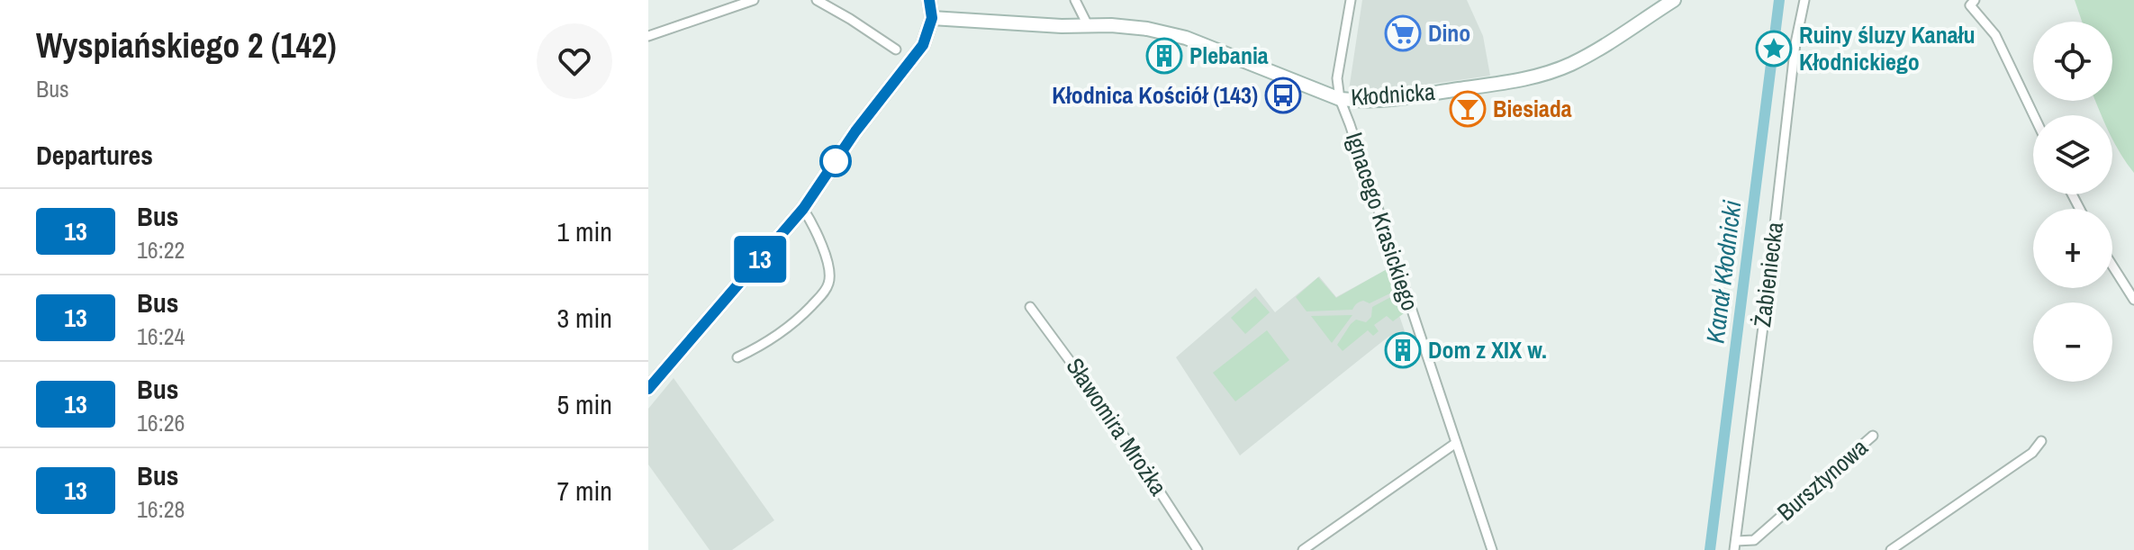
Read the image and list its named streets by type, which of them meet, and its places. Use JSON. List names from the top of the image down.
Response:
{
  "streets": {
    "main road": ["Kłodnicka"],
    "street": [
      "Ignacego Krasickiego",
      "Żabieniecka",
      "Sławomira Mrożka",
      "Bursztynowa"
    ]
  },
  "crossings": [
    ["Kłodnicka", "Ignacego Krasickiego"],
    ["Żabieniecka", "Bursztynowa"]
  ],
  "water": ["Kanał Kłodnicki"],
  "places": {
    "supermarket": ["Dino"],
    "place": ["Ruiny śluzy Kanału Kłodnickiego"],
    "building": ["Plebania", "Dom z XIX w."],
    "bus stop": ["Kłodnica Kościół (143)"],
    "bar": ["Biesiada"]
  },
  "lines": ["bus line 13"],
  "page": {
    "heading": [
      ["Wyspiańskiego 2 (142)", "Bus"],
      "Departures"
    ],
    "on_map": "13",
    "map_buttons": ["+", "−"],
    "list": [
      {
        "mark": "13",
        "name": "Bus",
        "note": "16:22",
        "value": "1 min"
      },
      {
        "mark": "13",
        "name": "Bus",
        "note": "16:24",
        "value": "3 min"
      },
      {
        "mark": "13",
        "name": "Bus",
        "note": "16:26",
        "value": "5 min"
      },
      {
        "mark": "13",
        "name": "Bus",
        "note": "16:28",
        "value": "7 min"
      }
    ]
  }
}
